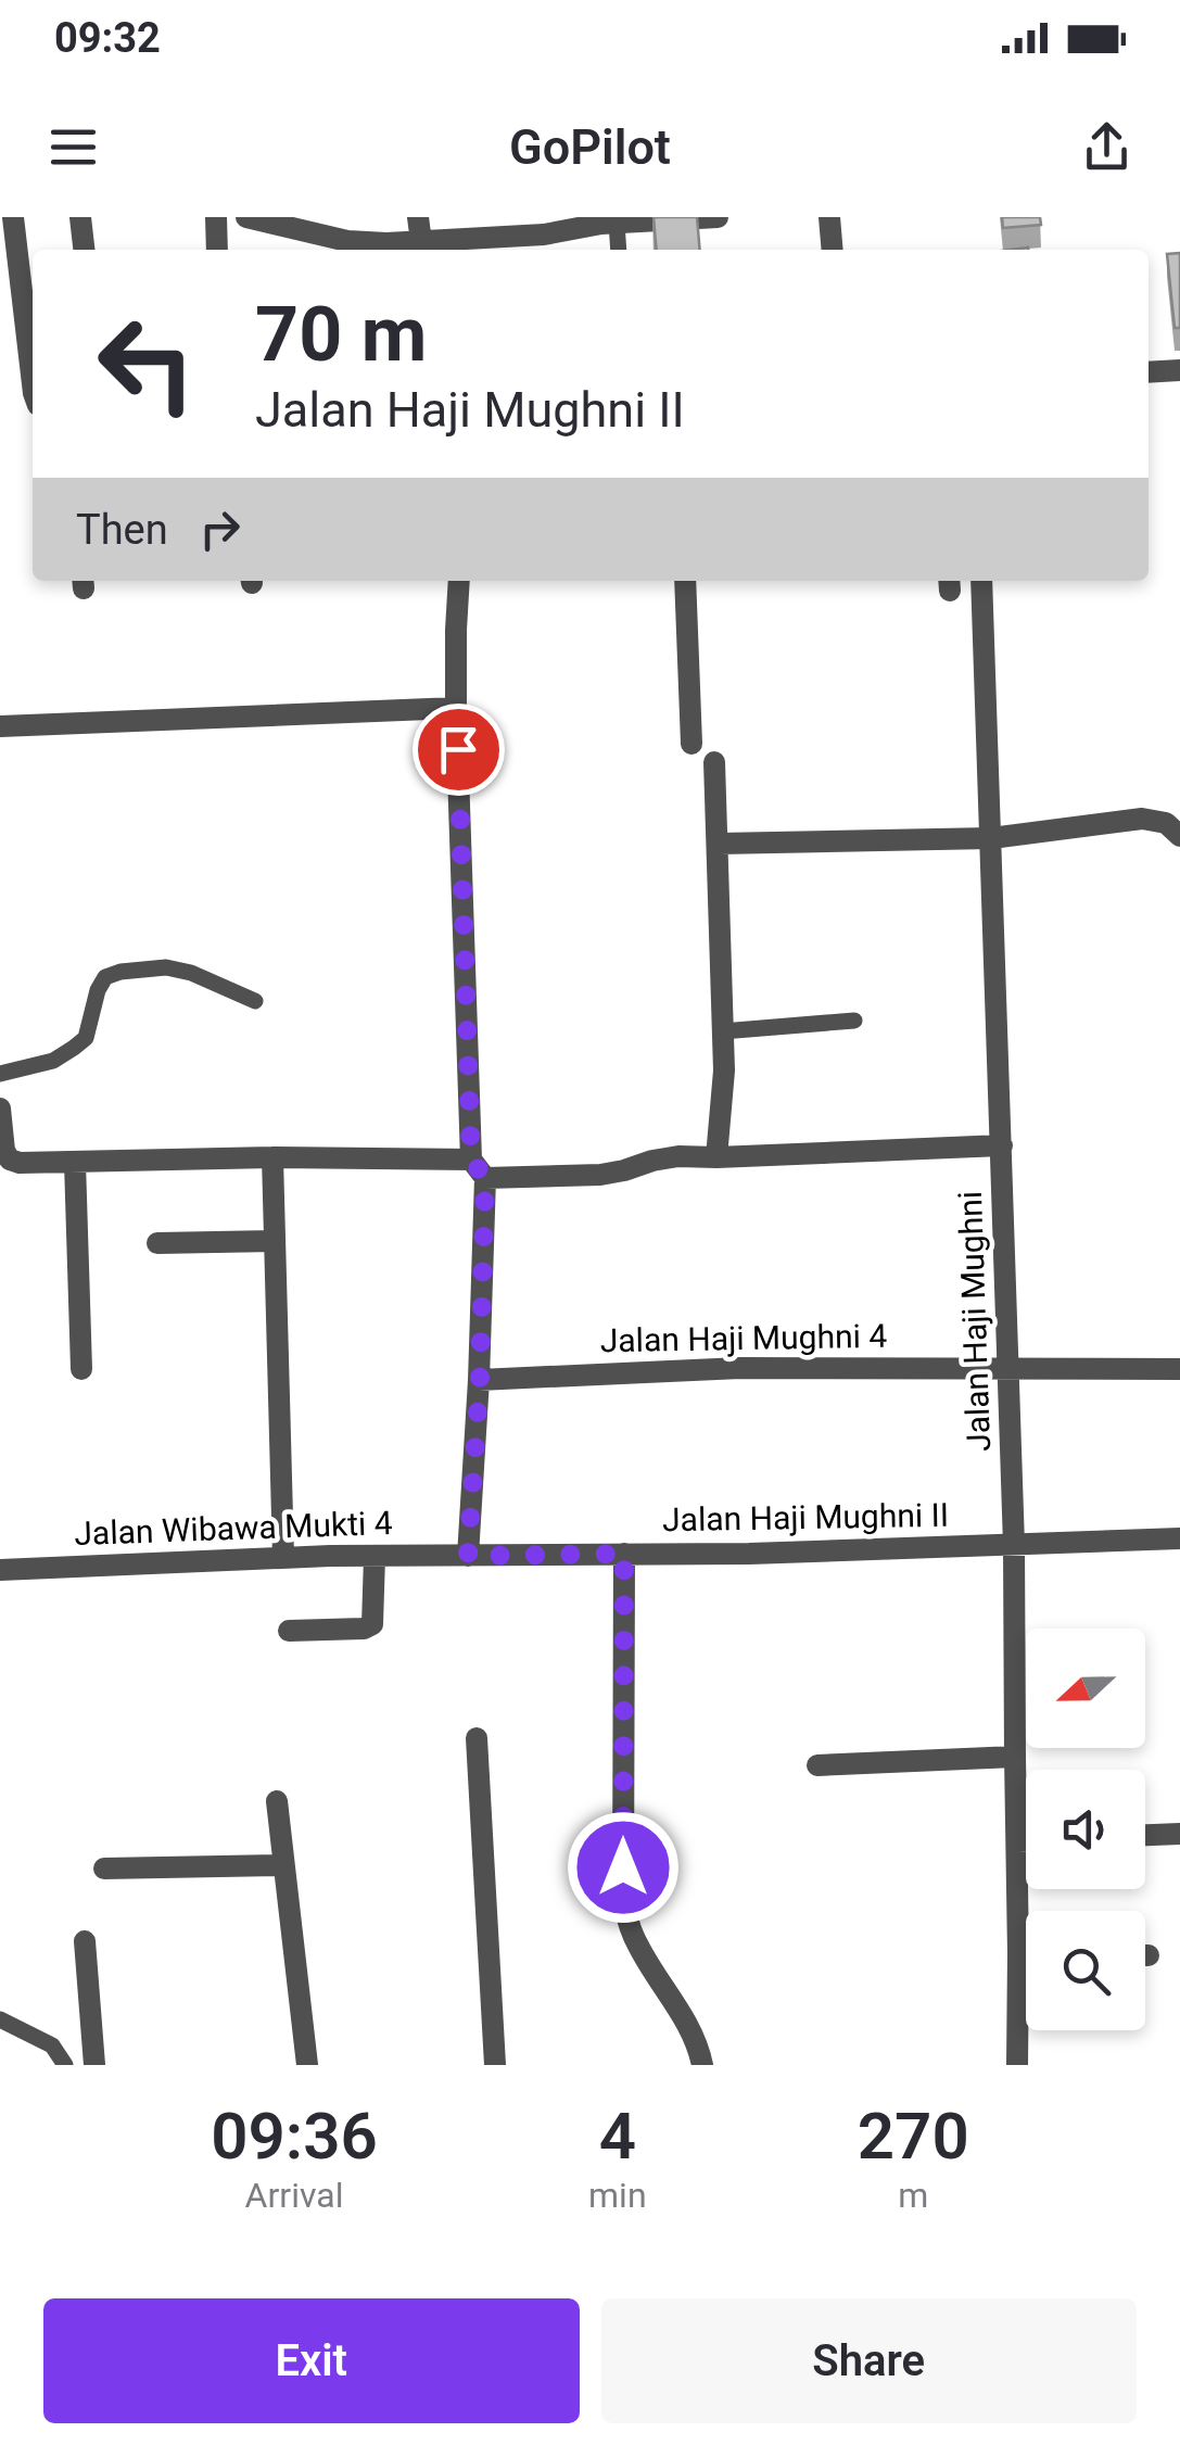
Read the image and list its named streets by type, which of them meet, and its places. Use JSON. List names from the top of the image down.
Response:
{
  "streets": {
    "street": [
      "Jalan Haji Mughni",
      "Jalan Haji Mughni 4",
      "Jalan Haji Mughni II",
      "Jalan Wibawa Mukti 4"
    ]
  },
  "crossings": [
    ["Jalan Haji Mughni", "Jalan Haji Mughni 4"],
    ["Jalan Haji Mughni", "Jalan Haji Mughni II"],
    ["Jalan Haji Mughni II", "Jalan Wibawa Mukti 4"]
  ],
  "north": "left",
  "page": {
    "status": "09:32",
    "header": "GoPilot",
    "turn": ["70 m", "Jalan Haji Mughni II"],
    "then": "Then",
    "eta": [
      "09:36",
      "Arrival",
      "4",
      "min",
      "270",
      "m"
    ],
    "buttons": ["Exit", "Share"]
  }
}
